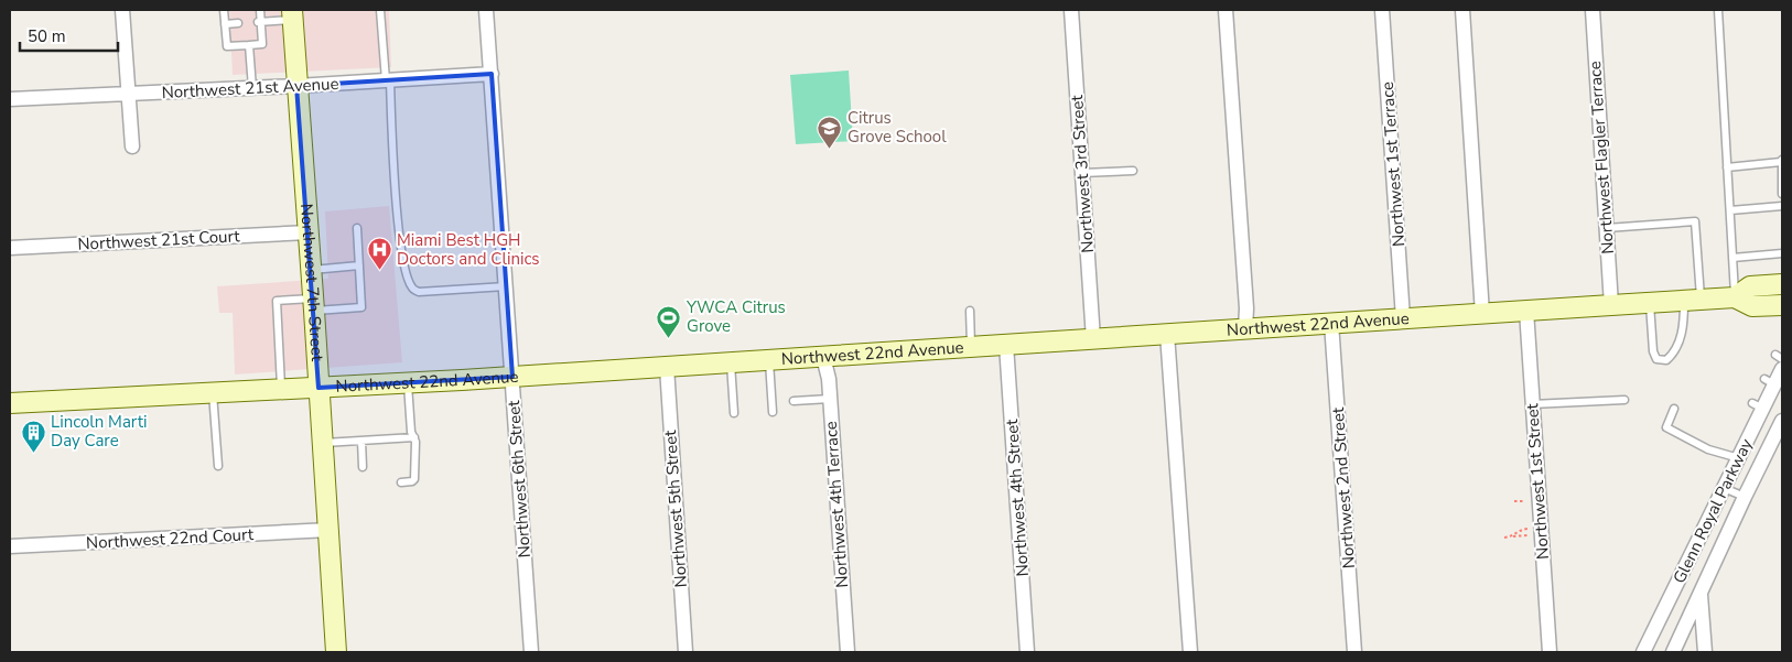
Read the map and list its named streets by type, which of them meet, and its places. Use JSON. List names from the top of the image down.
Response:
{
  "streets": {
    "main road": ["Northwest 7th Street", "Northwest 22nd Avenue"],
    "street": [
      "Northwest 21st Avenue",
      "Northwest Flagler Terrace",
      "Northwest 1st Terrace",
      "Northwest 3rd Street",
      "Northwest 21st Court",
      "Northwest 6th Street",
      "Northwest 1st Street",
      "Northwest 2nd Street",
      "Northwest 4th Street",
      "Northwest 4th Terrace",
      "Northwest 5th Street",
      "Glenn Royal Parkway",
      "Northwest 22nd Court"
    ]
  },
  "crossings": [
    ["Northwest 21st Avenue", "Northwest 7th Street"],
    ["Northwest 21st Avenue", "Northwest 6th Street"],
    ["Northwest Flagler Terrace", "Northwest 22nd Avenue"],
    ["Northwest 1st Terrace", "Northwest 22nd Avenue"],
    ["Northwest 3rd Street", "Northwest 22nd Avenue"],
    ["Northwest 21st Court", "Northwest 7th Street"],
    ["Northwest 7th Street", "Northwest 22nd Avenue"],
    ["Northwest 7th Street", "Northwest 22nd Court"],
    ["Northwest 22nd Avenue", "Northwest 6th Street"],
    ["Northwest 22nd Avenue", "Northwest 1st Street"],
    ["Northwest 22nd Avenue", "Northwest 2nd Street"],
    ["Northwest 22nd Avenue", "Northwest 4th Street"],
    ["Northwest 22nd Avenue", "Northwest 4th Terrace"],
    ["Northwest 22nd Avenue", "Northwest 5th Street"]
  ],
  "places": {
    "school or university": ["Citrus Grove School"],
    "hospital": ["Miami Best HGH Doctors and Clinics"],
    "sports": ["YWCA Citrus Grove"],
    "building": ["Lincoln Marti Day Care"]
  },
  "scale_bar": "50 m"
}
